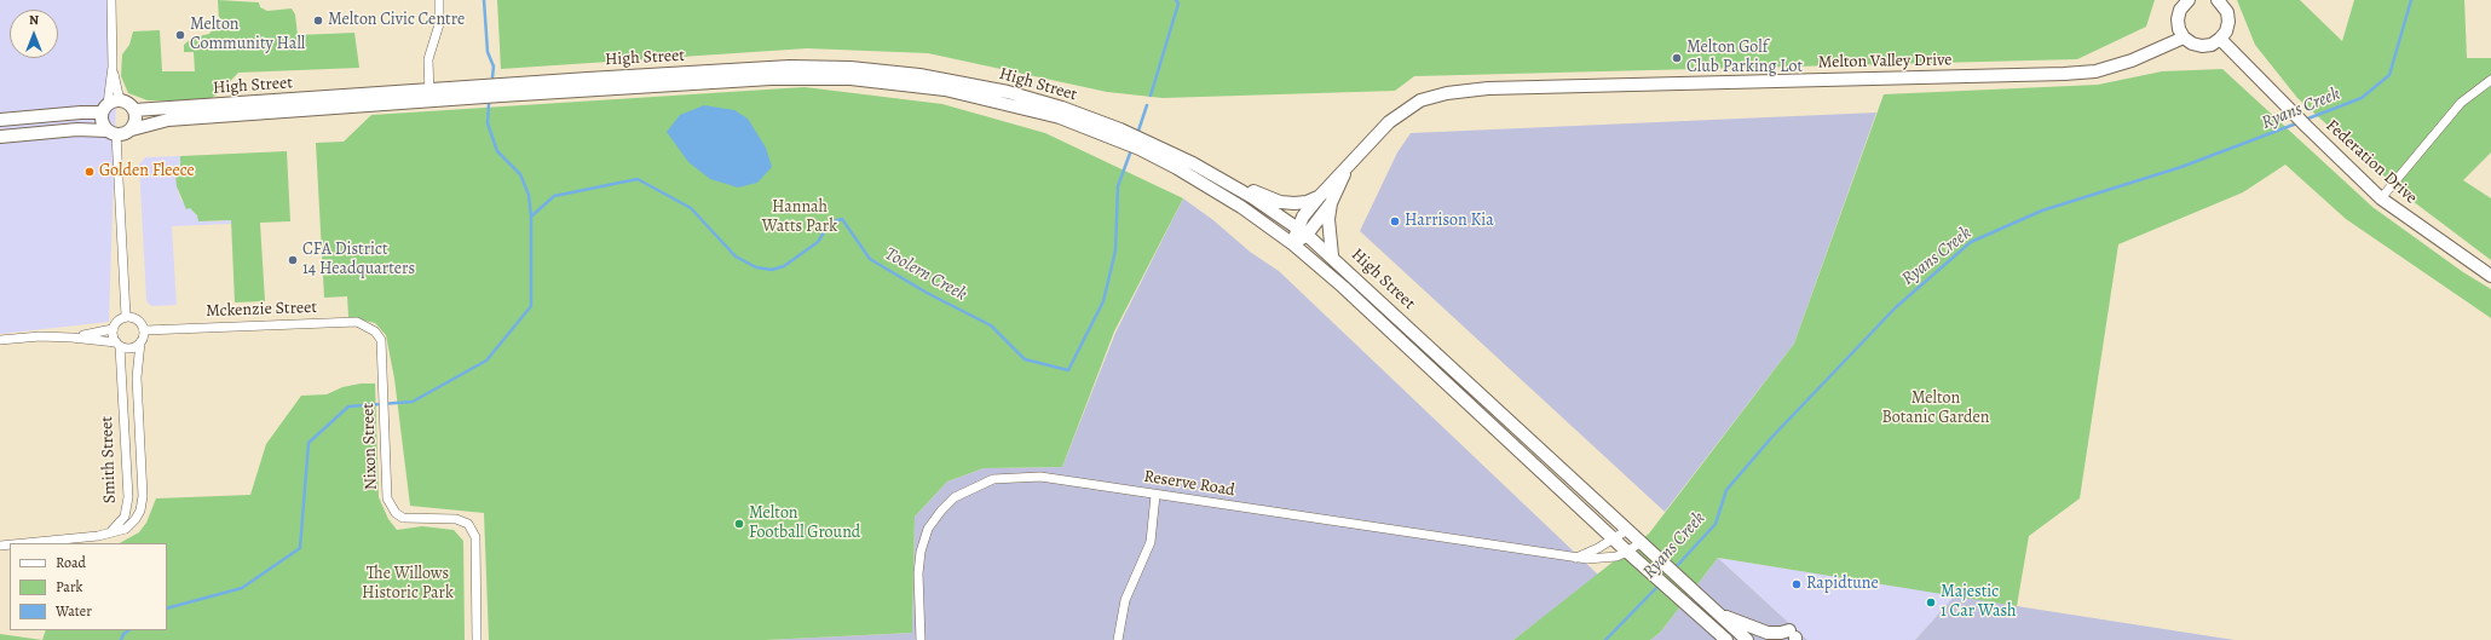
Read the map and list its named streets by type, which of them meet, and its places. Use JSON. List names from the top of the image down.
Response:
{
  "streets": {
    "main road": ["High Street", "Melton Valley Drive", "Federation Drive"],
    "street": [
      "Mckenzie Street",
      "Nixon Street",
      "Smith Street",
      "Reserve Road"
    ]
  },
  "crossings": [
    ["High Street", "Melton Valley Drive"],
    ["High Street", "Reserve Road"],
    ["Mckenzie Street", "Nixon Street"],
    ["Mckenzie Street", "Smith Street"]
  ],
  "water": ["Ryans Creek", "Toolern Creek"],
  "parks": ["Hannah Watts Park", "Melton Botanic Garden", "The Willows Historic Park"],
  "places": [
    "Melton Civic Centre",
    "Melton Community Hall",
    "Melton Golf Club Parking Lot",
    "Golden Fleece",
    "Harrison Kia",
    "CFA District 14 Headquarters",
    "Melton Football Ground",
    "Rapidtune",
    "Majestic 1 Car Wash"
  ],
  "legend": ["Road", "Park", "Water"],
  "north": "top"
}
